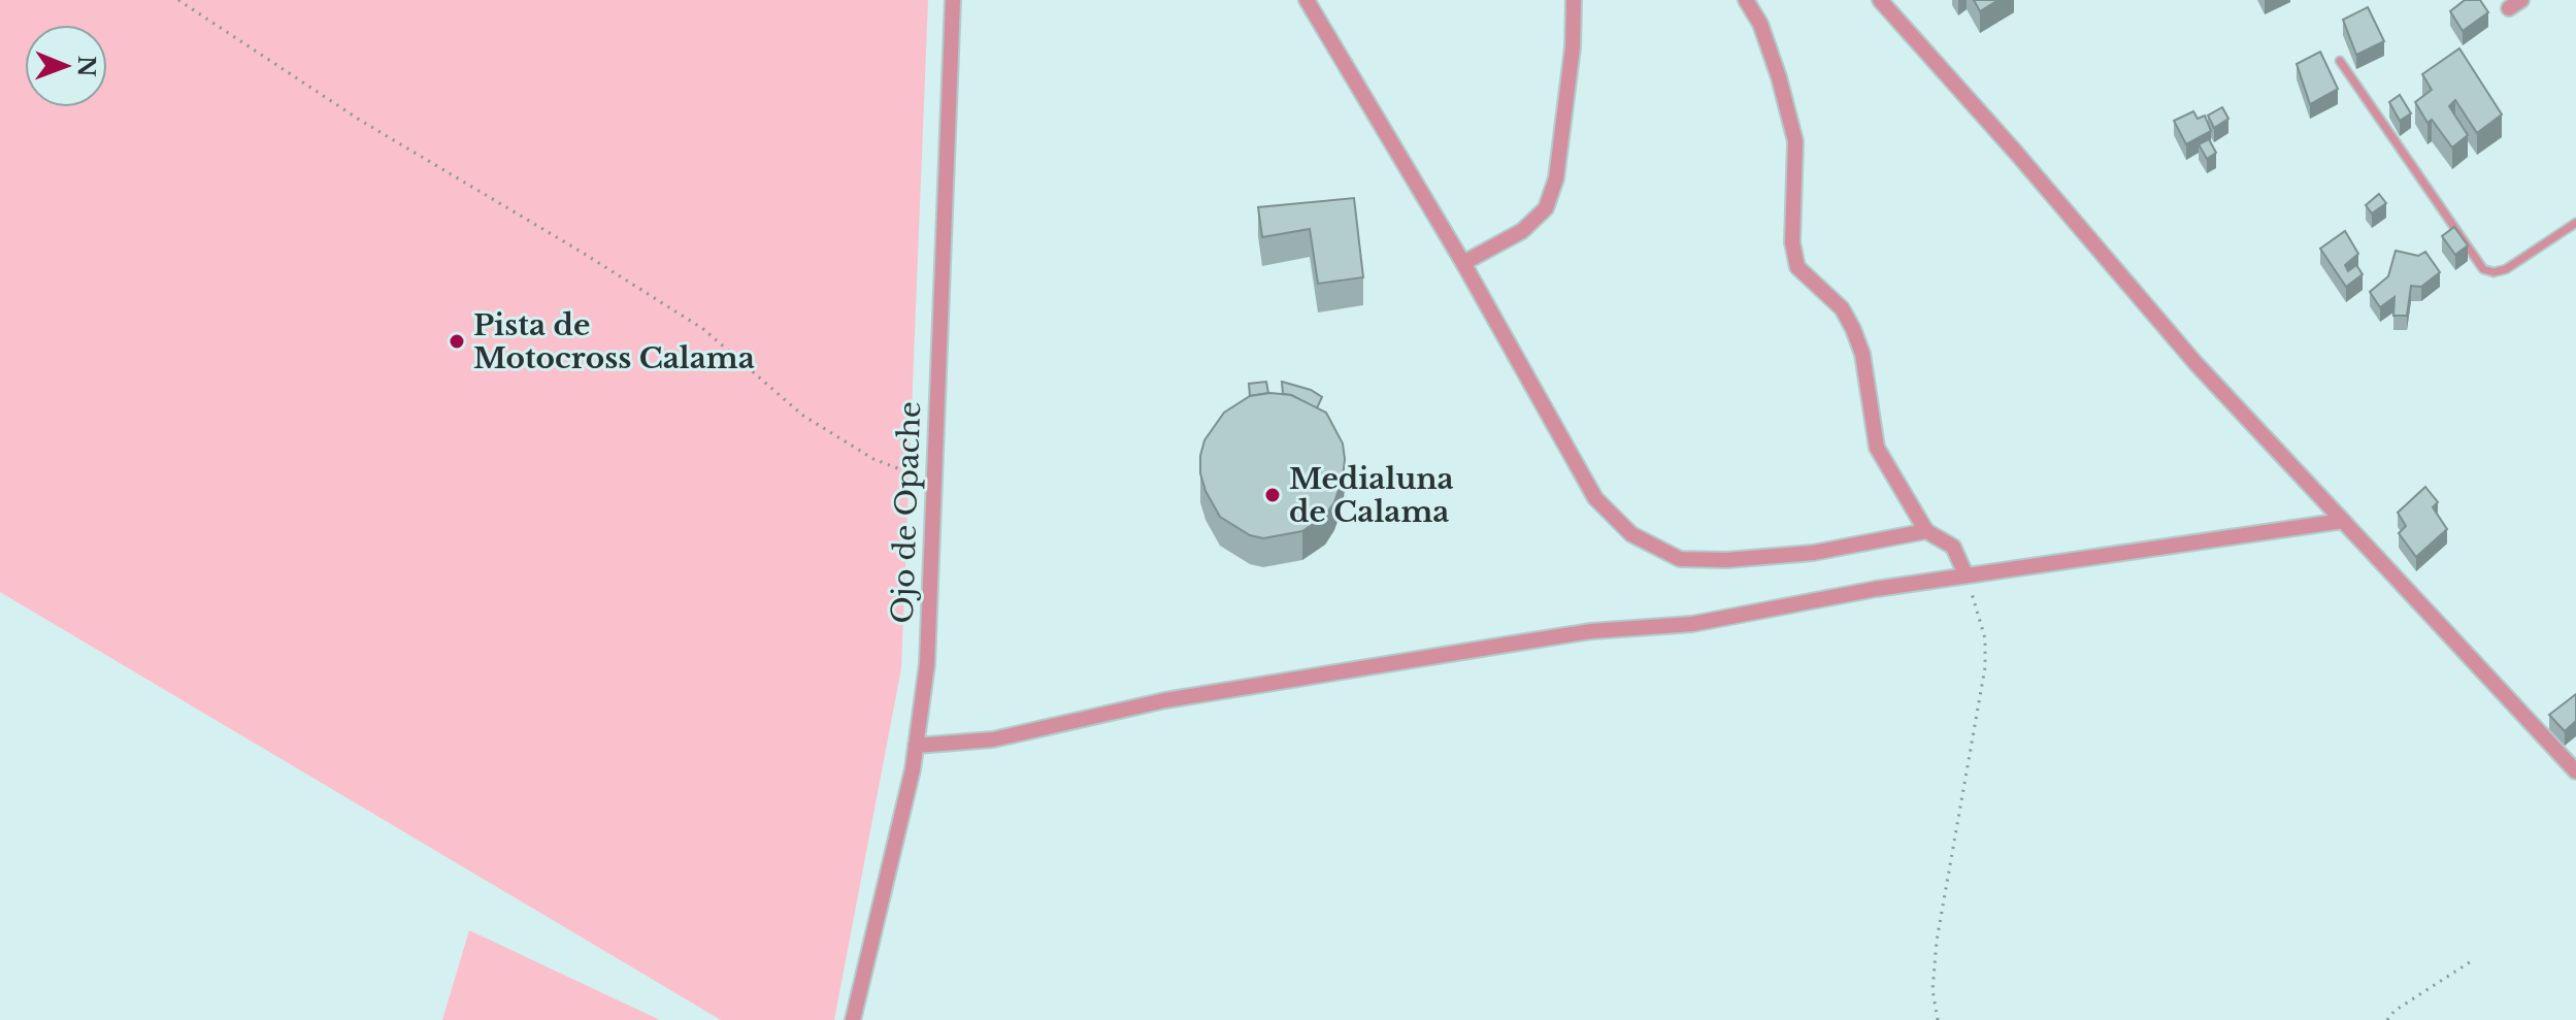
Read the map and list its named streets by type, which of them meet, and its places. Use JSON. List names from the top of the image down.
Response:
{
  "streets": {
    "street": ["Ojo de Opache"]
  },
  "places": ["Pista de Motocross Calama", "Medialuna de Calama"],
  "north": "right"
}
